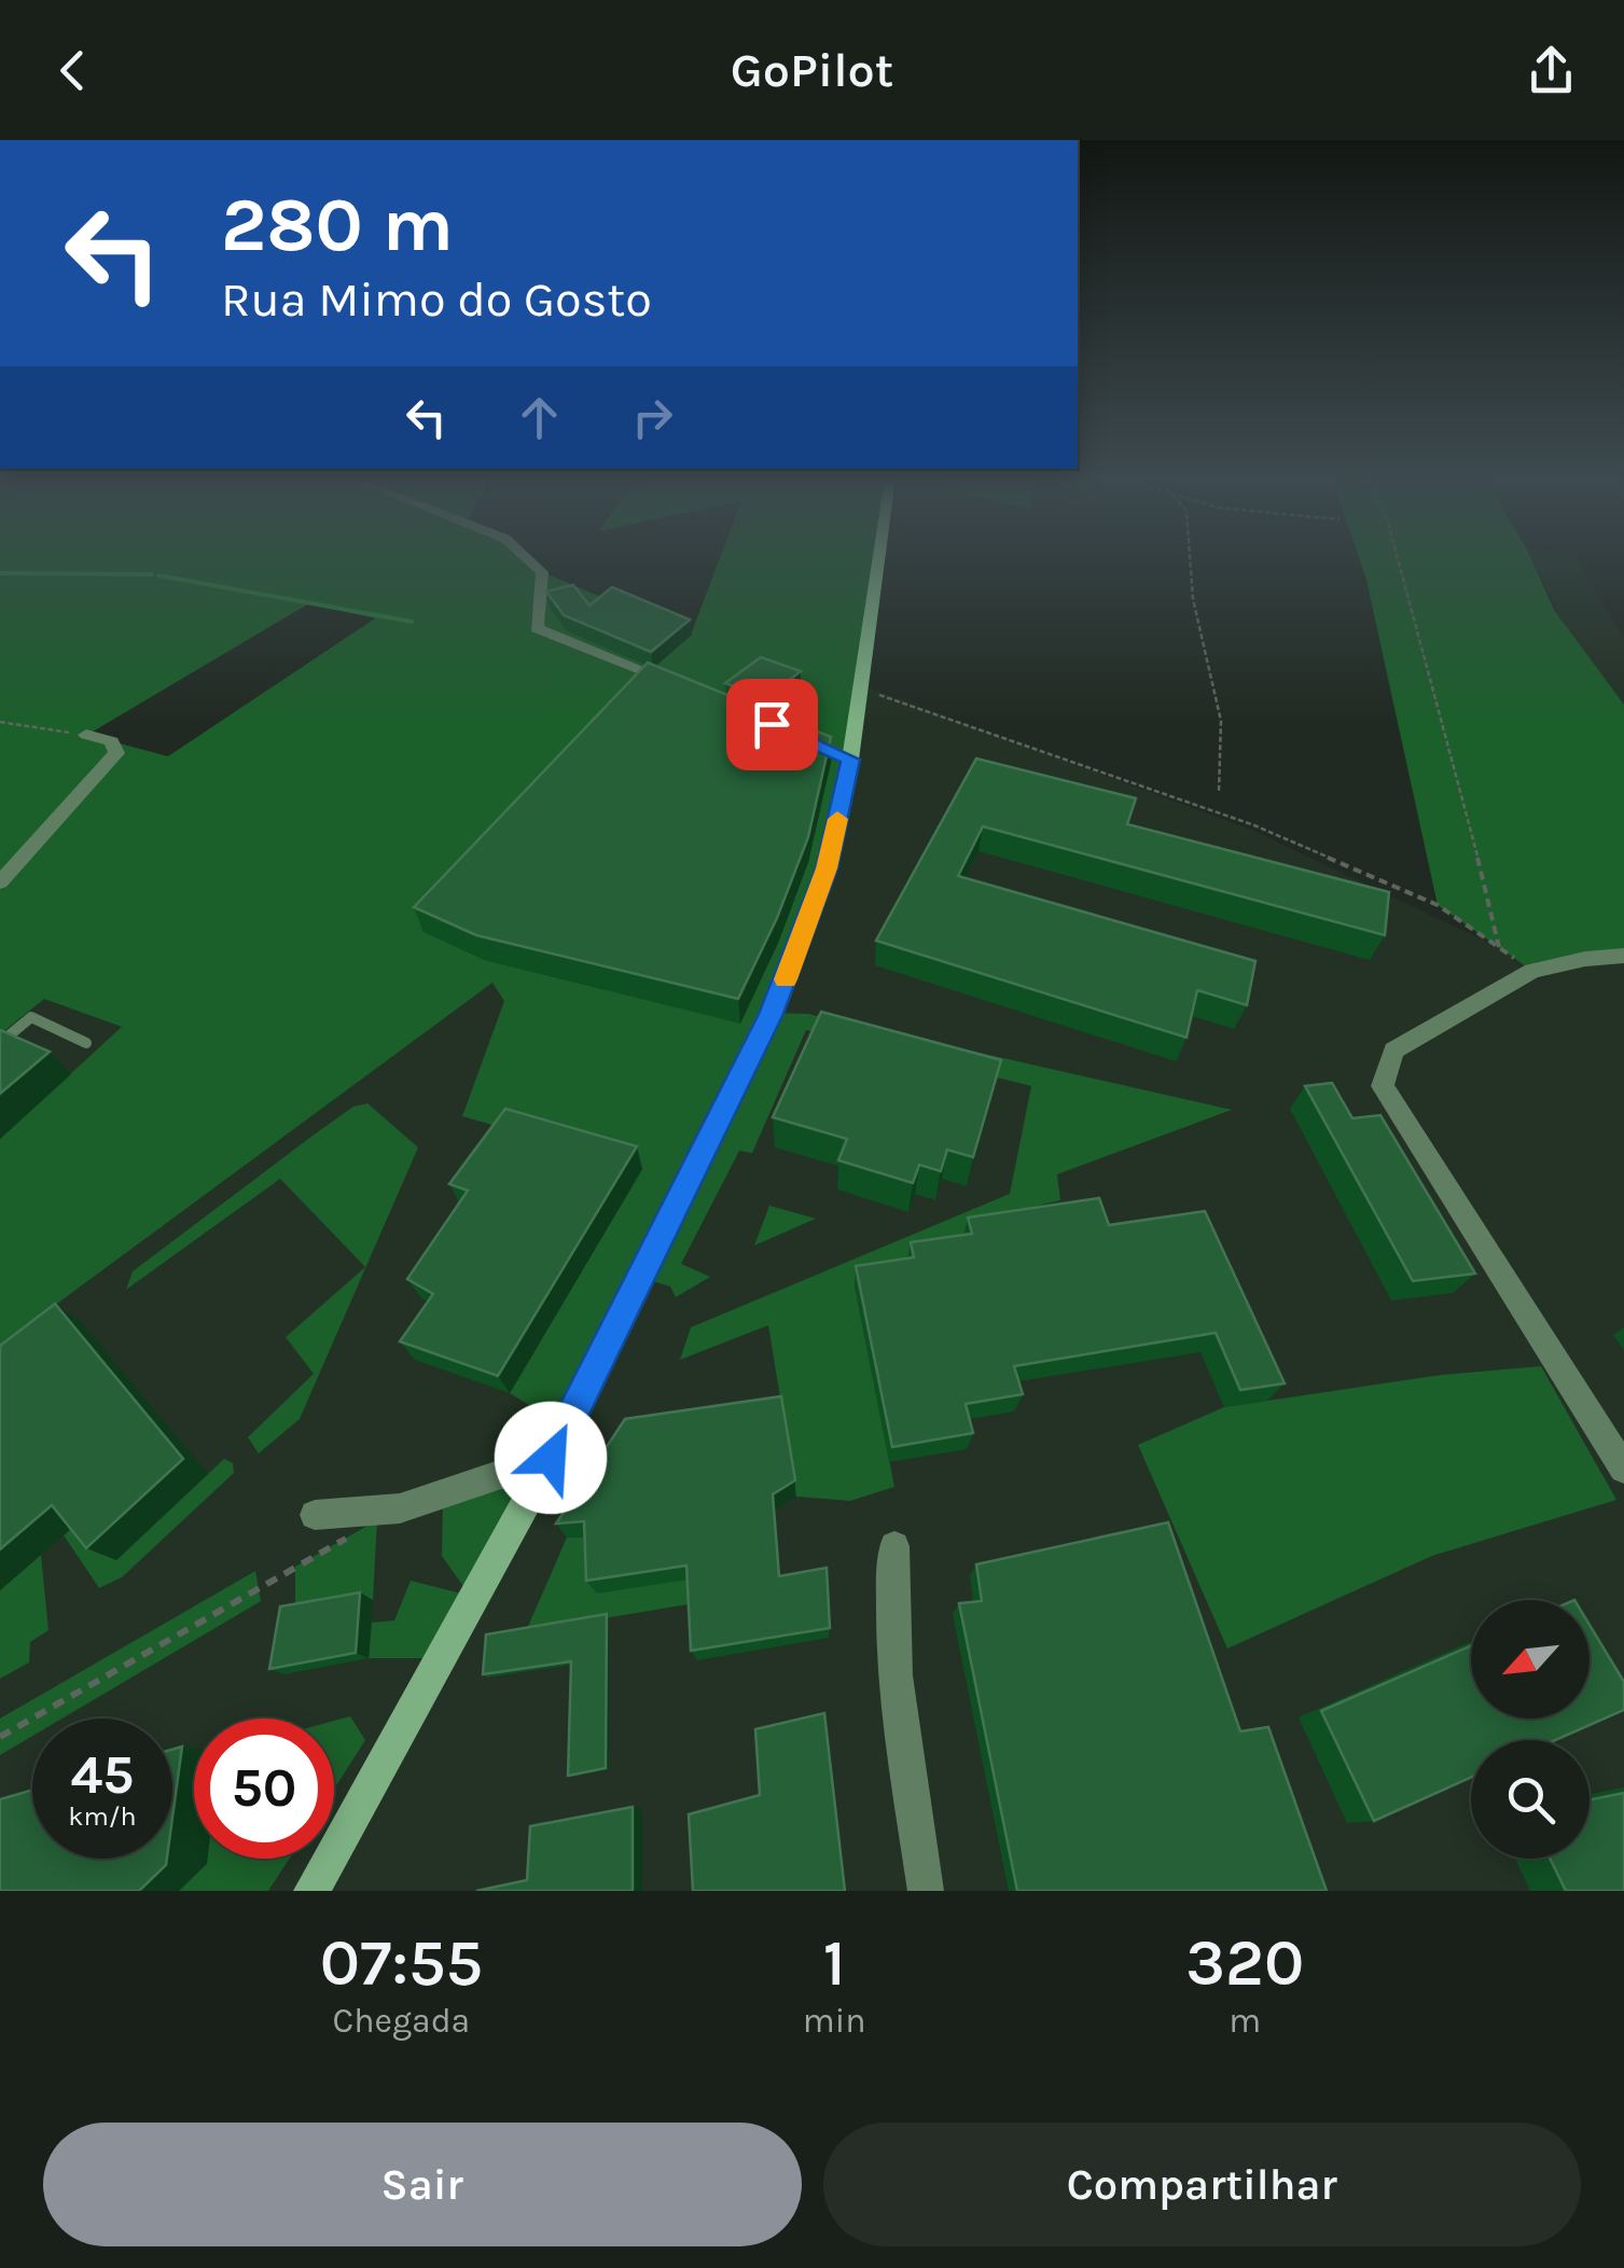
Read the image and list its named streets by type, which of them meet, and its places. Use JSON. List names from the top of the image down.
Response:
{
  "north": "bottom left",
  "page": {
    "header": "GoPilot",
    "turn": ["280 m", "Rua Mimo do Gosto"],
    "speed": "45 km/h",
    "limit": "50",
    "eta": [
      "07:55",
      "Chegada",
      "1",
      "min",
      "320",
      "m"
    ],
    "buttons": ["Sair", "Compartilhar"]
  }
}
